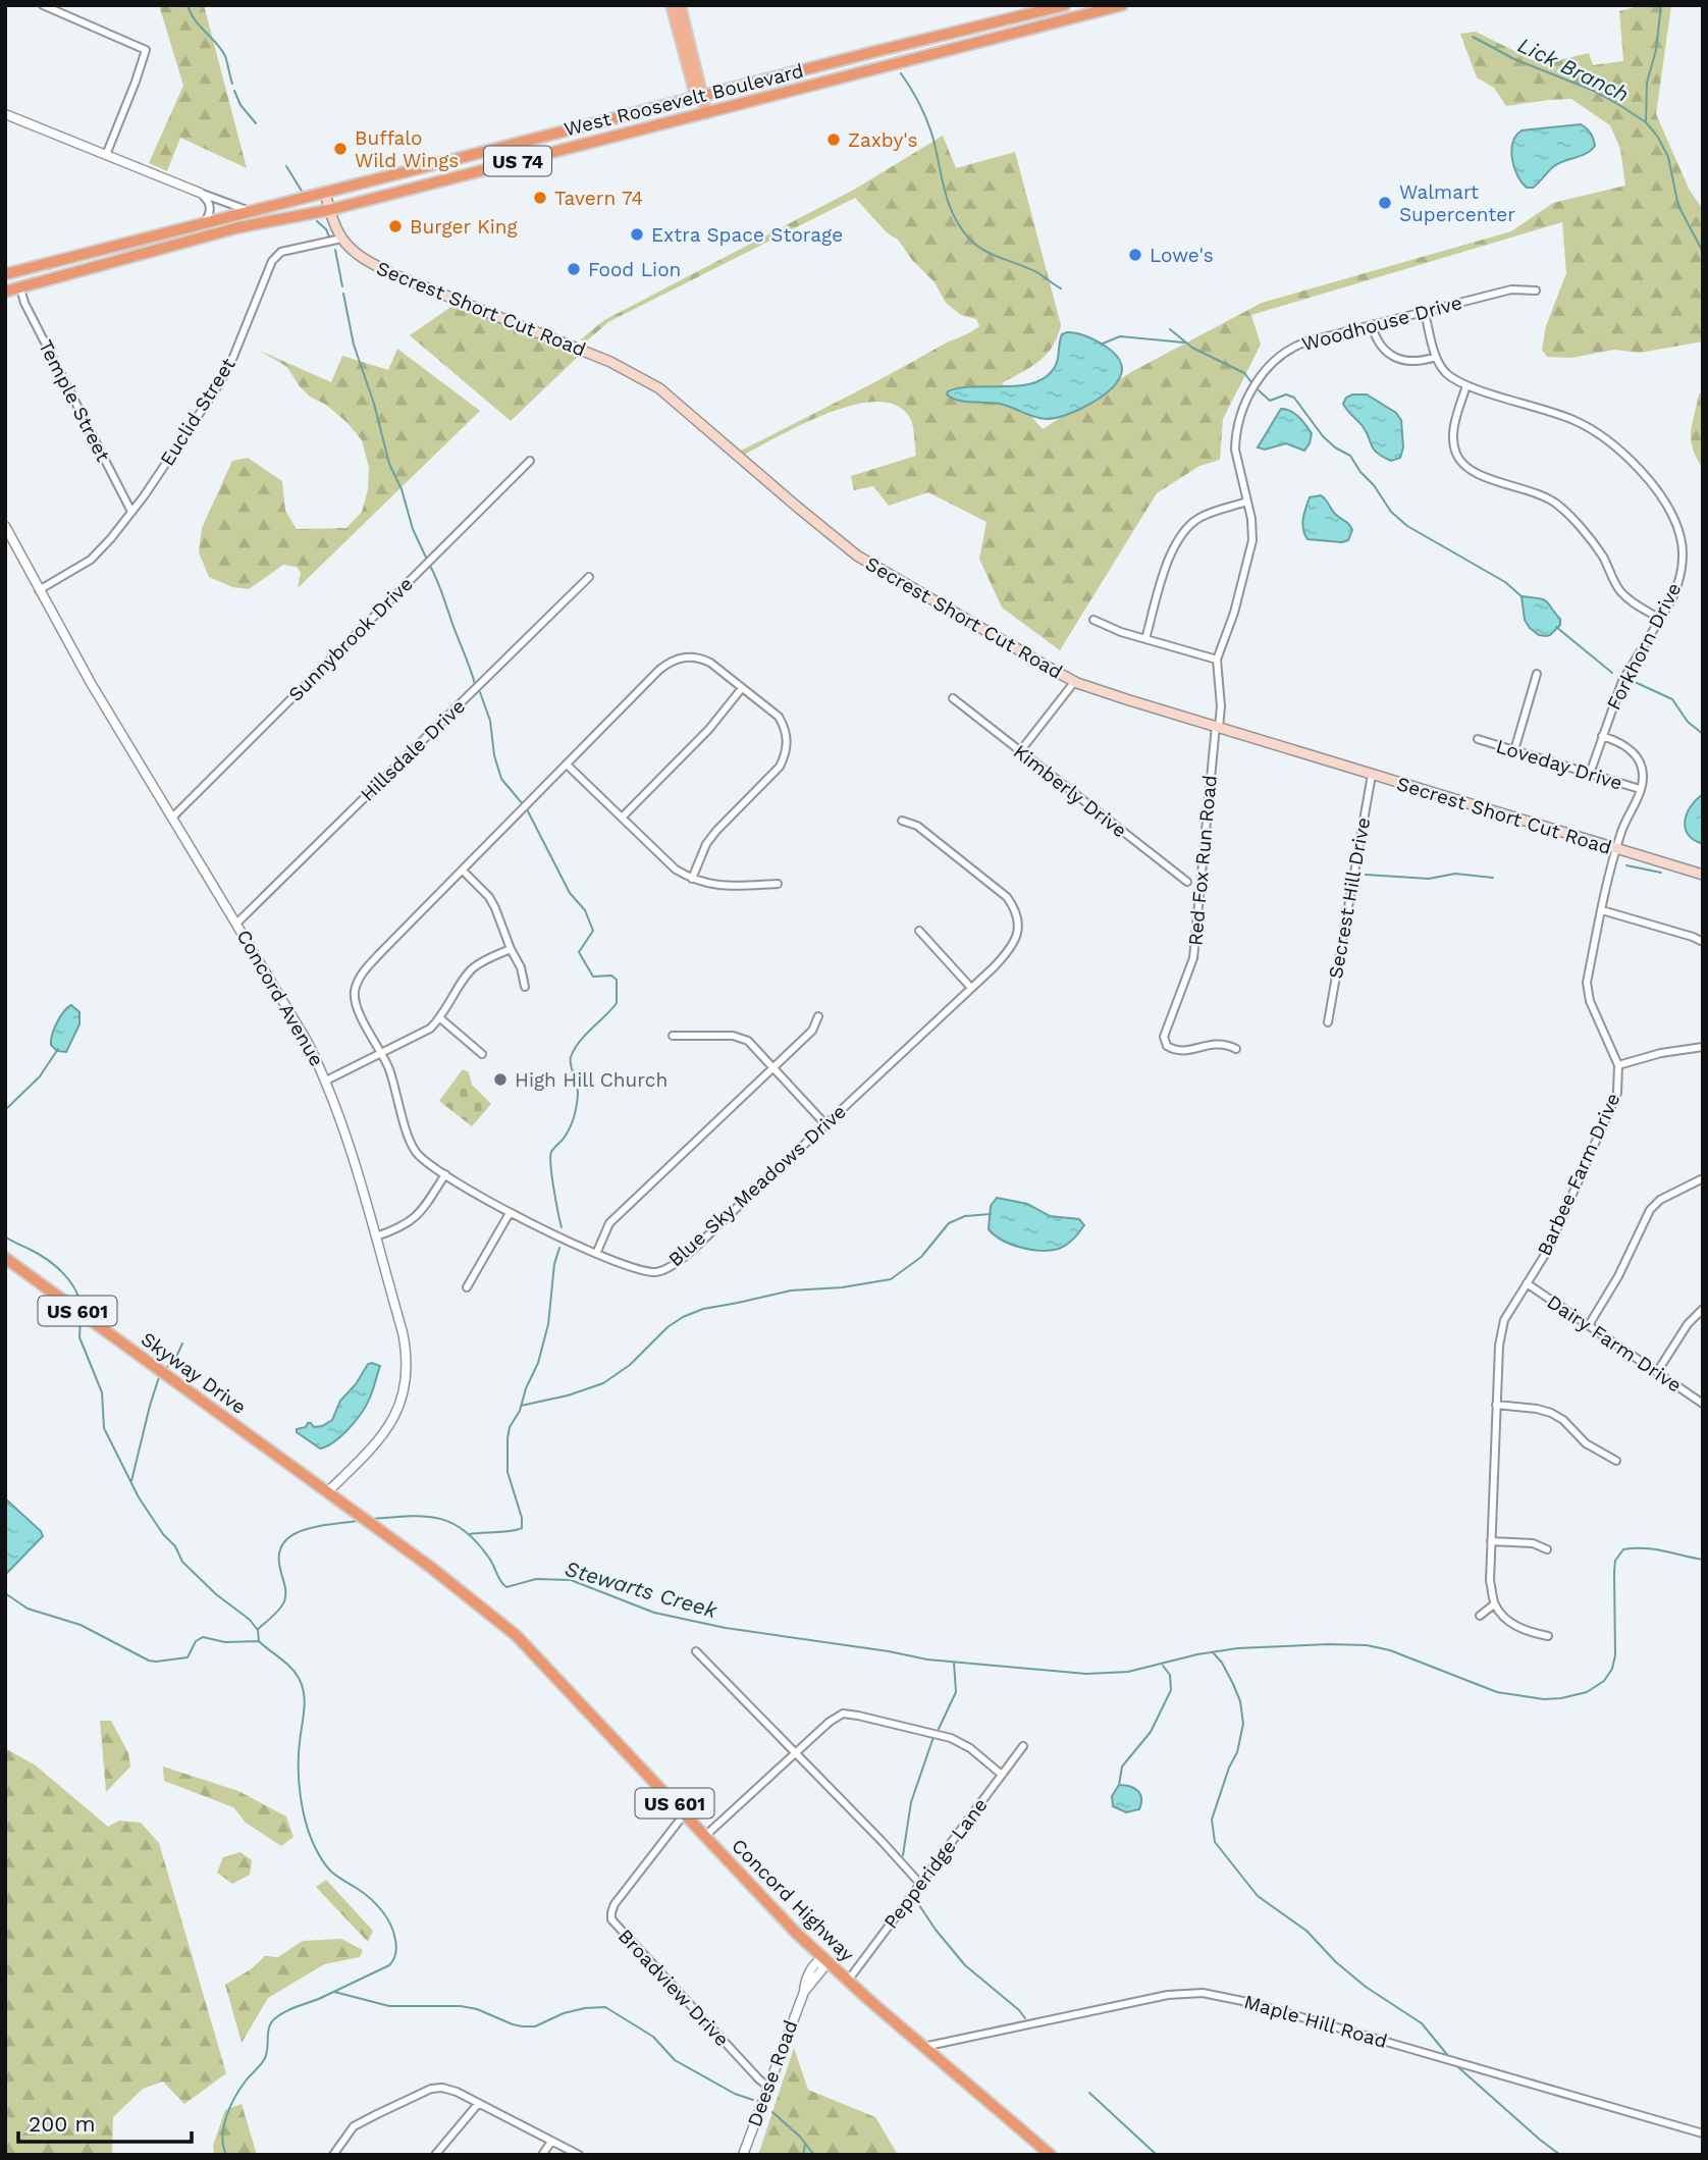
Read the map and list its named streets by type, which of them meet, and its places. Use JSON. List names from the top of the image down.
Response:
{
  "streets": {
    "highway": [
      "West Roosevelt Boulevard",
      "US 74",
      "US 601",
      "Skyway Drive",
      "Concord Highway"
    ],
    "main road": ["Secrest Short Cut Road"],
    "street": [
      "Woodhouse Drive",
      "Temple Street",
      "Euclid Street",
      "Sunnybrook Drive",
      "Forkhorn Drive",
      "Hillsdale Drive",
      "Loveday Drive",
      "Kimberly Drive",
      "Red Fox Run Road",
      "Secrest Hill Drive",
      "Concord Avenue",
      "Barbee Farm Drive",
      "Blue Sky Meadows Drive",
      "Dairy Farm Drive",
      "Pepperidge Lane",
      "Broadview Drive",
      "Maple Hill Road",
      "Deese Road"
    ]
  },
  "crossings": [
    ["West Roosevelt Boulevard", "Secrest Short Cut Road"],
    ["West Roosevelt Boulevard", "Temple Street"],
    ["Secrest Short Cut Road", "Woodhouse Drive"],
    ["Secrest Short Cut Road", "Euclid Street"],
    ["Secrest Short Cut Road", "Red Fox Run Road"],
    ["Secrest Short Cut Road", "Secrest Hill Drive"],
    ["Secrest Short Cut Road", "Barbee Farm Drive"],
    ["Woodhouse Drive", "Red Fox Run Road"],
    ["Temple Street", "Euclid Street"],
    ["Euclid Street", "Concord Avenue"],
    ["Sunnybrook Drive", "Concord Avenue"],
    ["Forkhorn Drive", "Loveday Drive"],
    ["Hillsdale Drive", "Concord Avenue"],
    ["Loveday Drive", "Barbee Farm Drive"],
    ["Concord Avenue", "Skyway Drive"],
    ["Concord Avenue", "Concord Highway"],
    ["Barbee Farm Drive", "Dairy Farm Drive"],
    ["Skyway Drive", "Concord Highway"],
    ["Pepperidge Lane", "Concord Highway"],
    ["Concord Highway", "Broadview Drive"],
    ["Concord Highway", "Maple Hill Road"],
    ["Concord Highway", "Deese Road"],
    ["Broadview Drive", "Deese Road"]
  ],
  "water": ["Lick Branch", "Stewarts Creek"],
  "places": [
    "Zaxby's",
    "Buffalo Wild Wings",
    "Tavern 74",
    "Walmart Supercenter",
    "Burger King",
    "Extra Space Storage",
    "Lowe's",
    "Food Lion",
    "High Hill Church"
  ],
  "scale_bar": "200 m"
}
